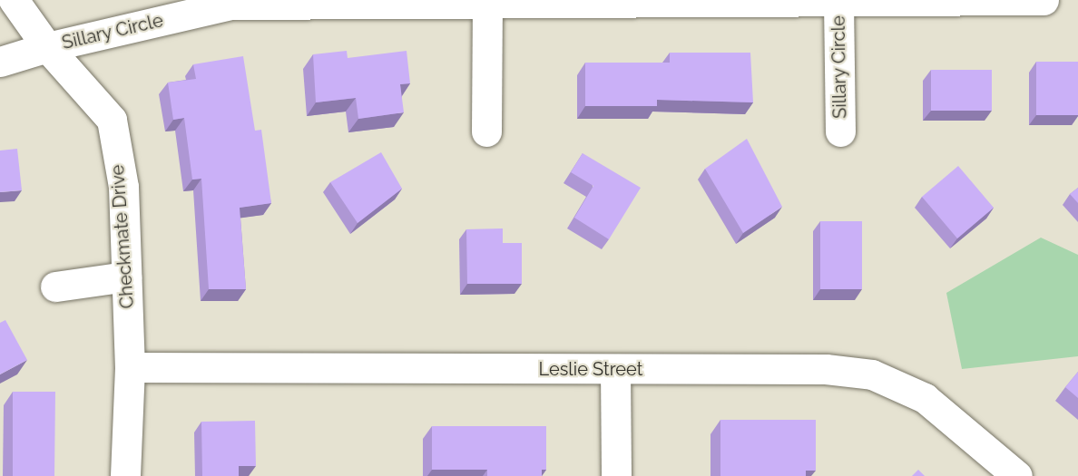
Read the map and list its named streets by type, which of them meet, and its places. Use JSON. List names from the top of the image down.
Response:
{
  "streets": {
    "street": ["Sillary Circle", "Checkmate Drive", "Leslie Street"]
  },
  "crossings": [
    ["Sillary Circle", "Checkmate Drive"],
    ["Checkmate Drive", "Leslie Street"]
  ]
}
